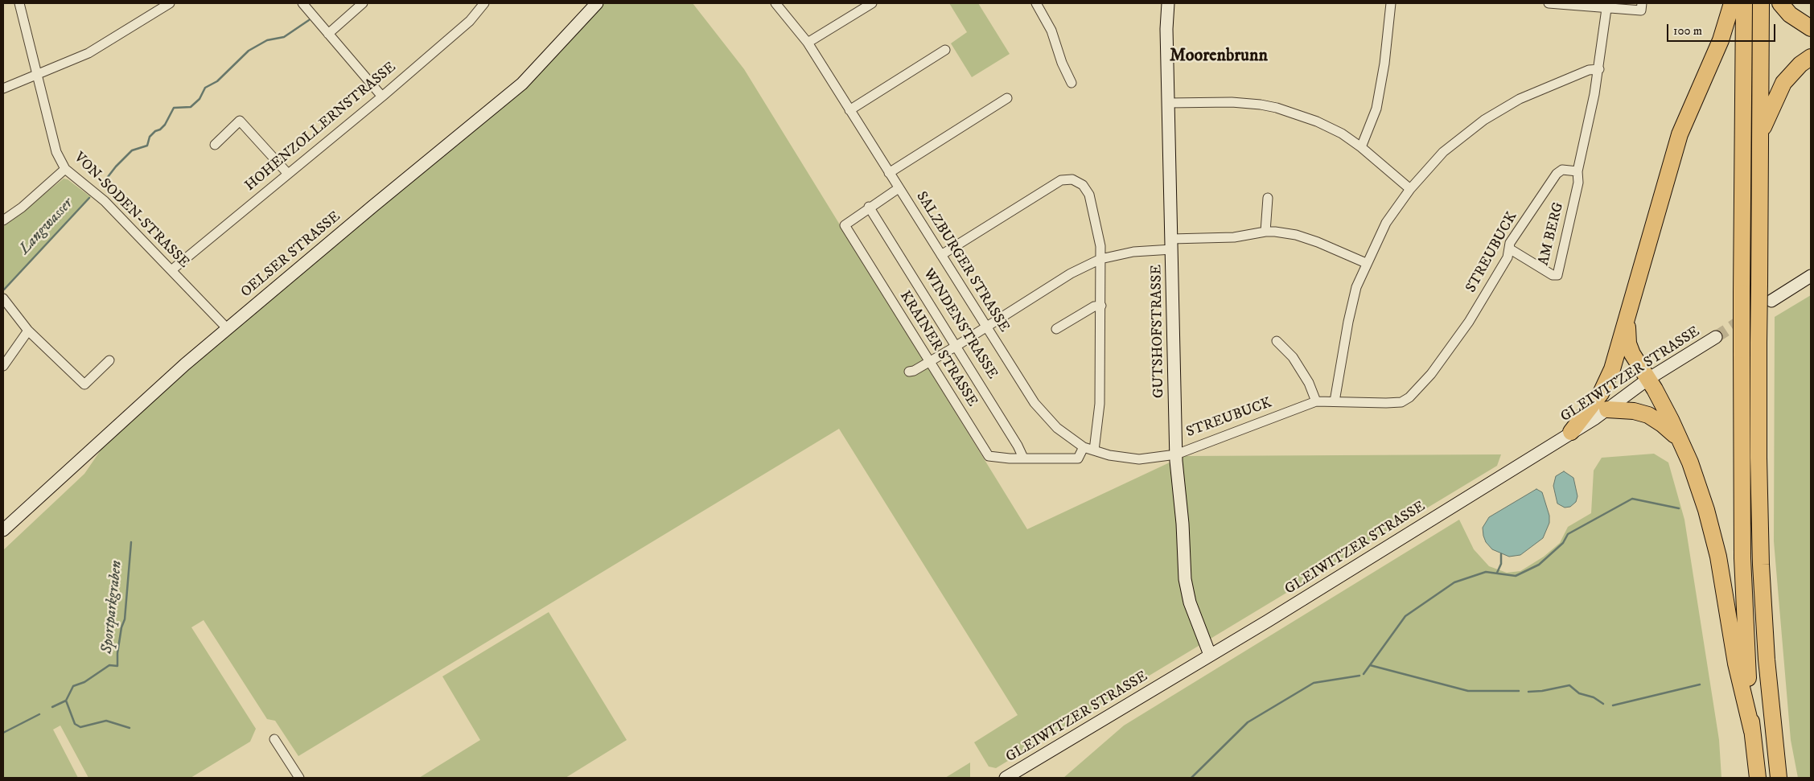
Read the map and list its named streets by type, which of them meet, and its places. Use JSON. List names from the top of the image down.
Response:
{
  "streets": {
    "main road": ["OELSER STRASSE", "GUTSHOFSTRASSE", "GLEIWITZER STRASSE"],
    "street": [
      "HOHENZOLLERNSTRASSE",
      "VON-SODEN-STRASSE",
      "AM BERG",
      "STREUBUCK",
      "SALZBURGER STRASSE",
      "WINDENSTRASSE",
      "KRAINER STRASSE"
    ]
  },
  "crossings": [
    ["HOHENZOLLERNSTRASSE", "VON-SODEN-STRASSE"],
    ["VON-SODEN-STRASSE", "OELSER STRASSE"],
    ["AM BERG", "STREUBUCK"],
    ["STREUBUCK", "SALZBURGER STRASSE"],
    ["STREUBUCK", "GUTSHOFSTRASSE"],
    ["SALZBURGER STRASSE", "GUTSHOFSTRASSE"],
    ["SALZBURGER STRASSE", "KRAINER STRASSE"],
    ["WINDENSTRASSE", "KRAINER STRASSE"],
    ["GUTSHOFSTRASSE", "GLEIWITZER STRASSE"]
  ],
  "districts": ["Moorenbrunn"],
  "water": ["Langwasser", "Sportparkgraben"],
  "scale_bar": "100 m"
}
